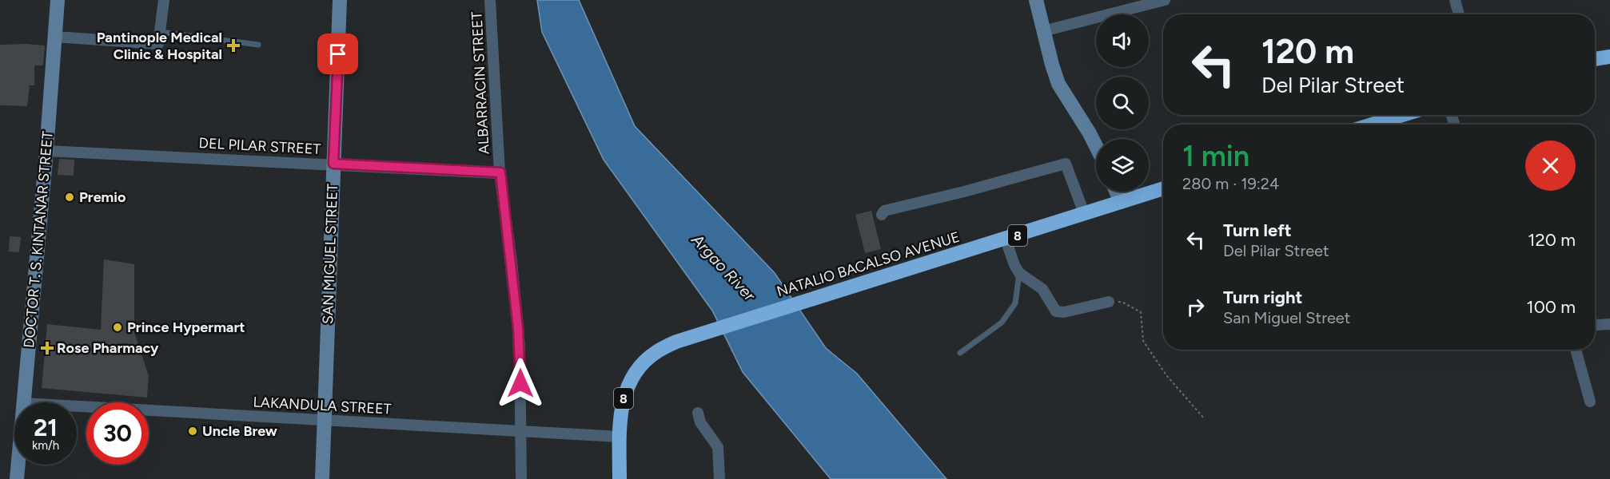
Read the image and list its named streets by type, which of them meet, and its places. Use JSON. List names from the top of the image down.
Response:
{
  "streets": {
    "highway": ["8", "NATALIO BACALSO AVENUE"],
    "street": [
      "ALBARRACIN STREET",
      "DEL PILAR STREET",
      "DOCTOR T. S. KINTANAR STREET",
      "SAN MIGUEL STREET",
      "LAKANDULA STREET"
    ]
  },
  "crossings": [
    ["ALBARRACIN STREET", "DEL PILAR STREET"],
    ["ALBARRACIN STREET", "LAKANDULA STREET"],
    ["DEL PILAR STREET", "DOCTOR T. S. KINTANAR STREET"],
    ["DEL PILAR STREET", "SAN MIGUEL STREET"],
    ["SAN MIGUEL STREET", "LAKANDULA STREET"],
    ["NATALIO BACALSO AVENUE", "LAKANDULA STREET"]
  ],
  "water": ["Argao River"],
  "places": {
    "health": ["Pantinople Medical Clinic & Hospital", "Rose Pharmacy"],
    "other": ["Premio", "Prince Hypermart", "Uncle Brew"]
  },
  "page": {
    "turn": ["120 m", "Del Pilar Street"],
    "heading": ["1 min", "280 m · 19:24"],
    "list": [
      {
        "name": "Turn left",
        "note": "Del Pilar Street",
        "value": "120 m"
      },
      {
        "name": "Turn right",
        "note": "San Miguel Street",
        "value": "100 m"
      }
    ],
    "speed": "21 km/h",
    "limit": "30"
  }
}
